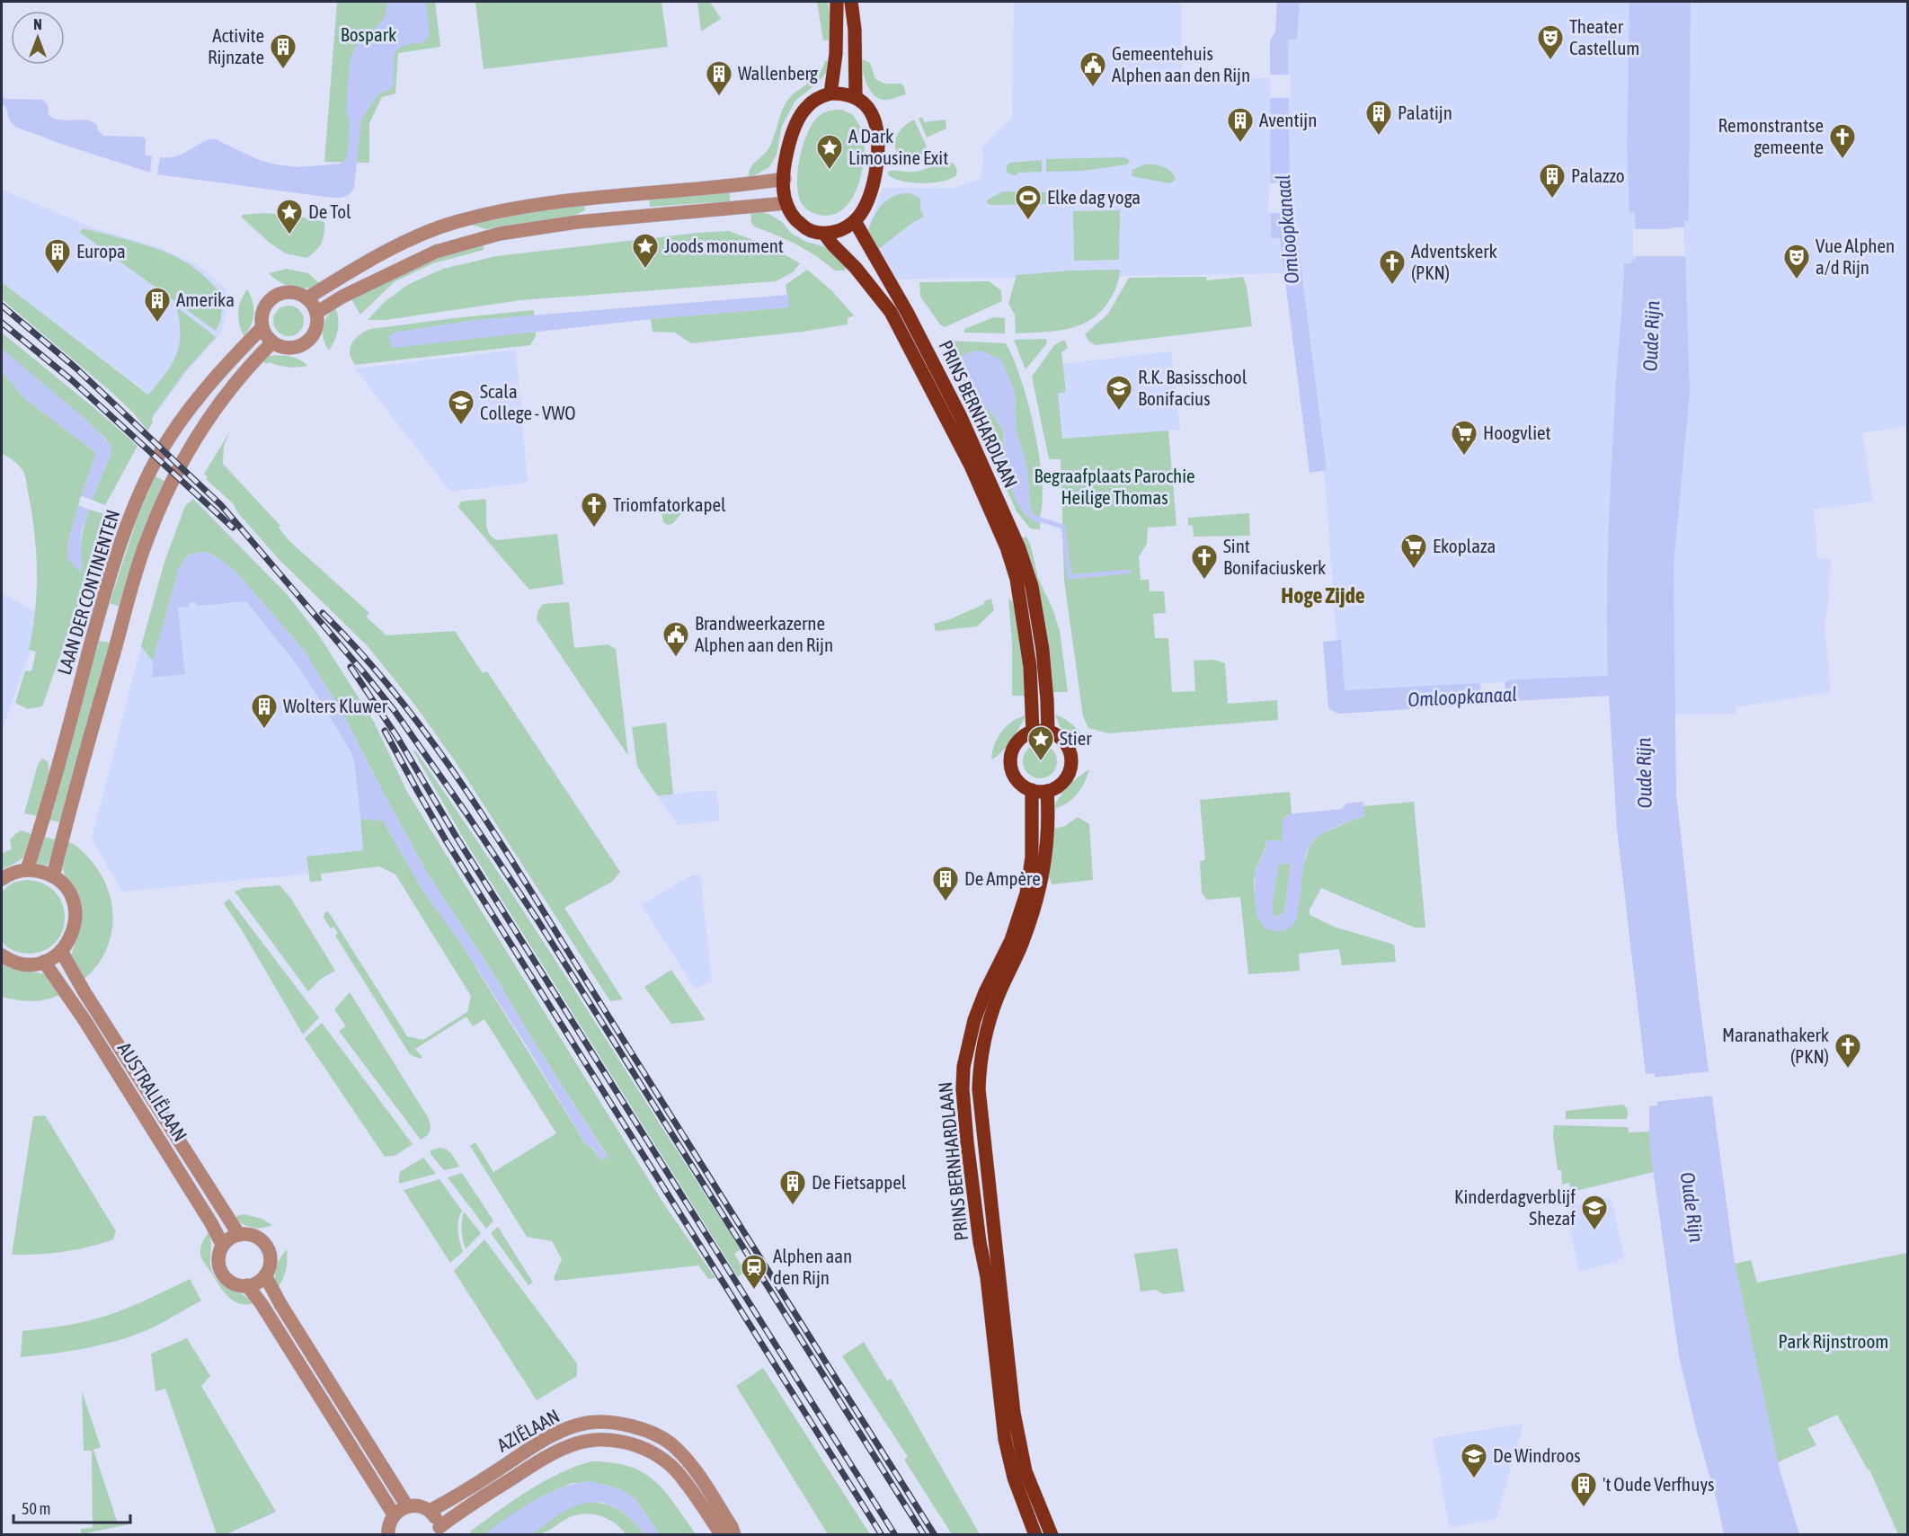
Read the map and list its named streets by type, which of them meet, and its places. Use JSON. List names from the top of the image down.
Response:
{
  "streets": {
    "main road": ["PRINS BERNHARDLAAN"],
    "street": ["LAAN DER CONTINENTEN", "AUSTRALIËLAAN", "AZIËLAAN"]
  },
  "districts": ["Hoge Zijde"],
  "water": ["Omloopkanaal", "Oude Rijn"],
  "parks": ["Bospark", "Begraafplaats Parochie Heilige Thomas", "Park Rijnstroom"],
  "places": {
    "theatre": ["Theater Castellum", "Vue Alphen a/d Rijn"],
    "building": [
      "Activite Rijnzate",
      "Wallenberg",
      "Palatijn",
      "Aventijn",
      "Palazzo",
      "Europa",
      "Amerika",
      "Wolters Kluwer",
      "De Ampère",
      "De Fietsappel",
      "'t Oude Verfhuys"
    ],
    "public building": ["Gemeentehuis Alphen aan den Rijn", "Brandweerkazerne Alphen aan den Rijn"],
    "church": [
      "Remonstrantse gemeente",
      "Adventskerk (PKN)",
      "Triomfatorkapel",
      "Sint Bonifaciuskerk",
      "Maranathakerk (PKN)"
    ],
    "place": [
      "A Dark Limousine Exit",
      "De Tol",
      "Joods monument",
      "Stier"
    ],
    "sports": ["Elke dag yoga"],
    "school or university": [
      "R.K. Basisschool Bonifacius",
      "Scala College - VWO",
      "Kinderdagverblijf Shezaf",
      "De Windroos"
    ],
    "supermarket": ["Hoogvliet", "Ekoplaza"],
    "station": ["Alphen aan den Rijn"]
  },
  "scale_bar": "50 m",
  "north": "top"
}
